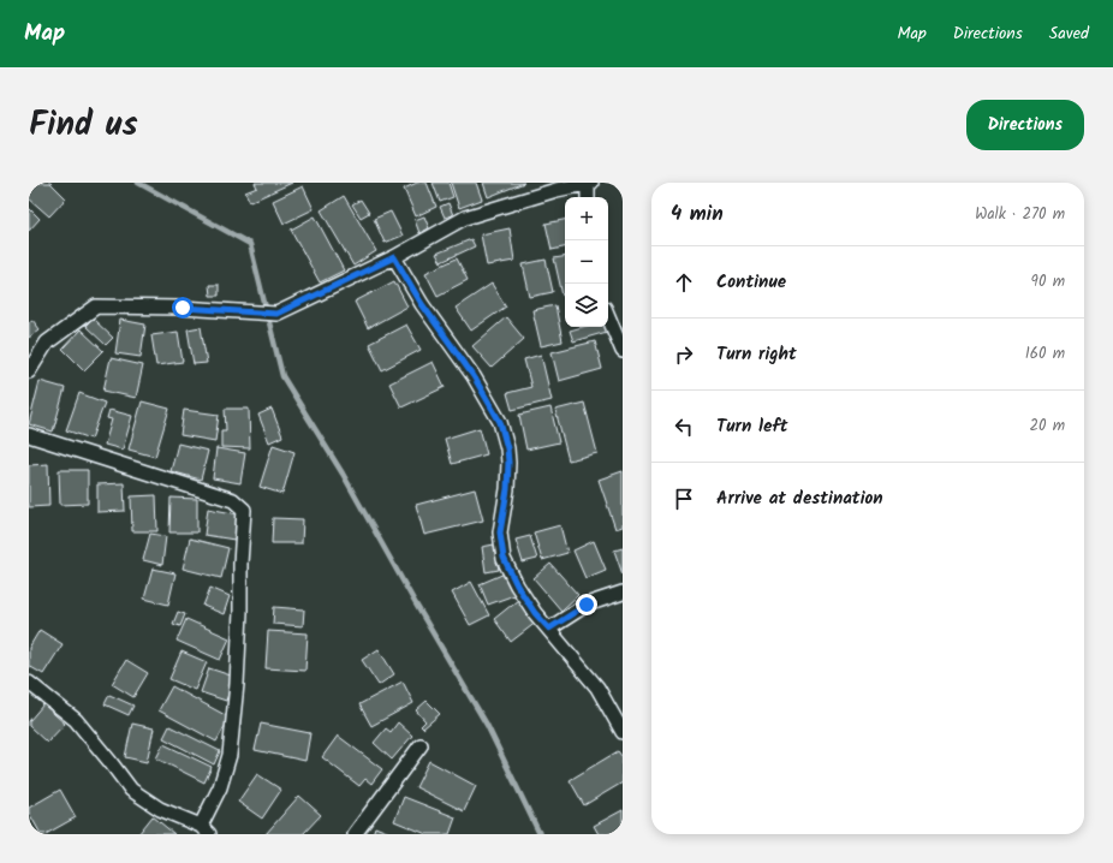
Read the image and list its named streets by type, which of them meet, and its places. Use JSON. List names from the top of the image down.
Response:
{
  "page": {
    "header": "Map",
    "nav": ["Map", "Directions", "Saved"],
    "title": "Find us",
    "buttons": "Directions",
    "heading": ["4 min", "Walk · 270 m"],
    "map_buttons": ["+", "−"],
    "list": [
      ["Continue", "90 m"],
      ["Turn right", "160 m"],
      ["Turn left", "20 m"],
      "Arrive at destination"
    ]
  }
}
